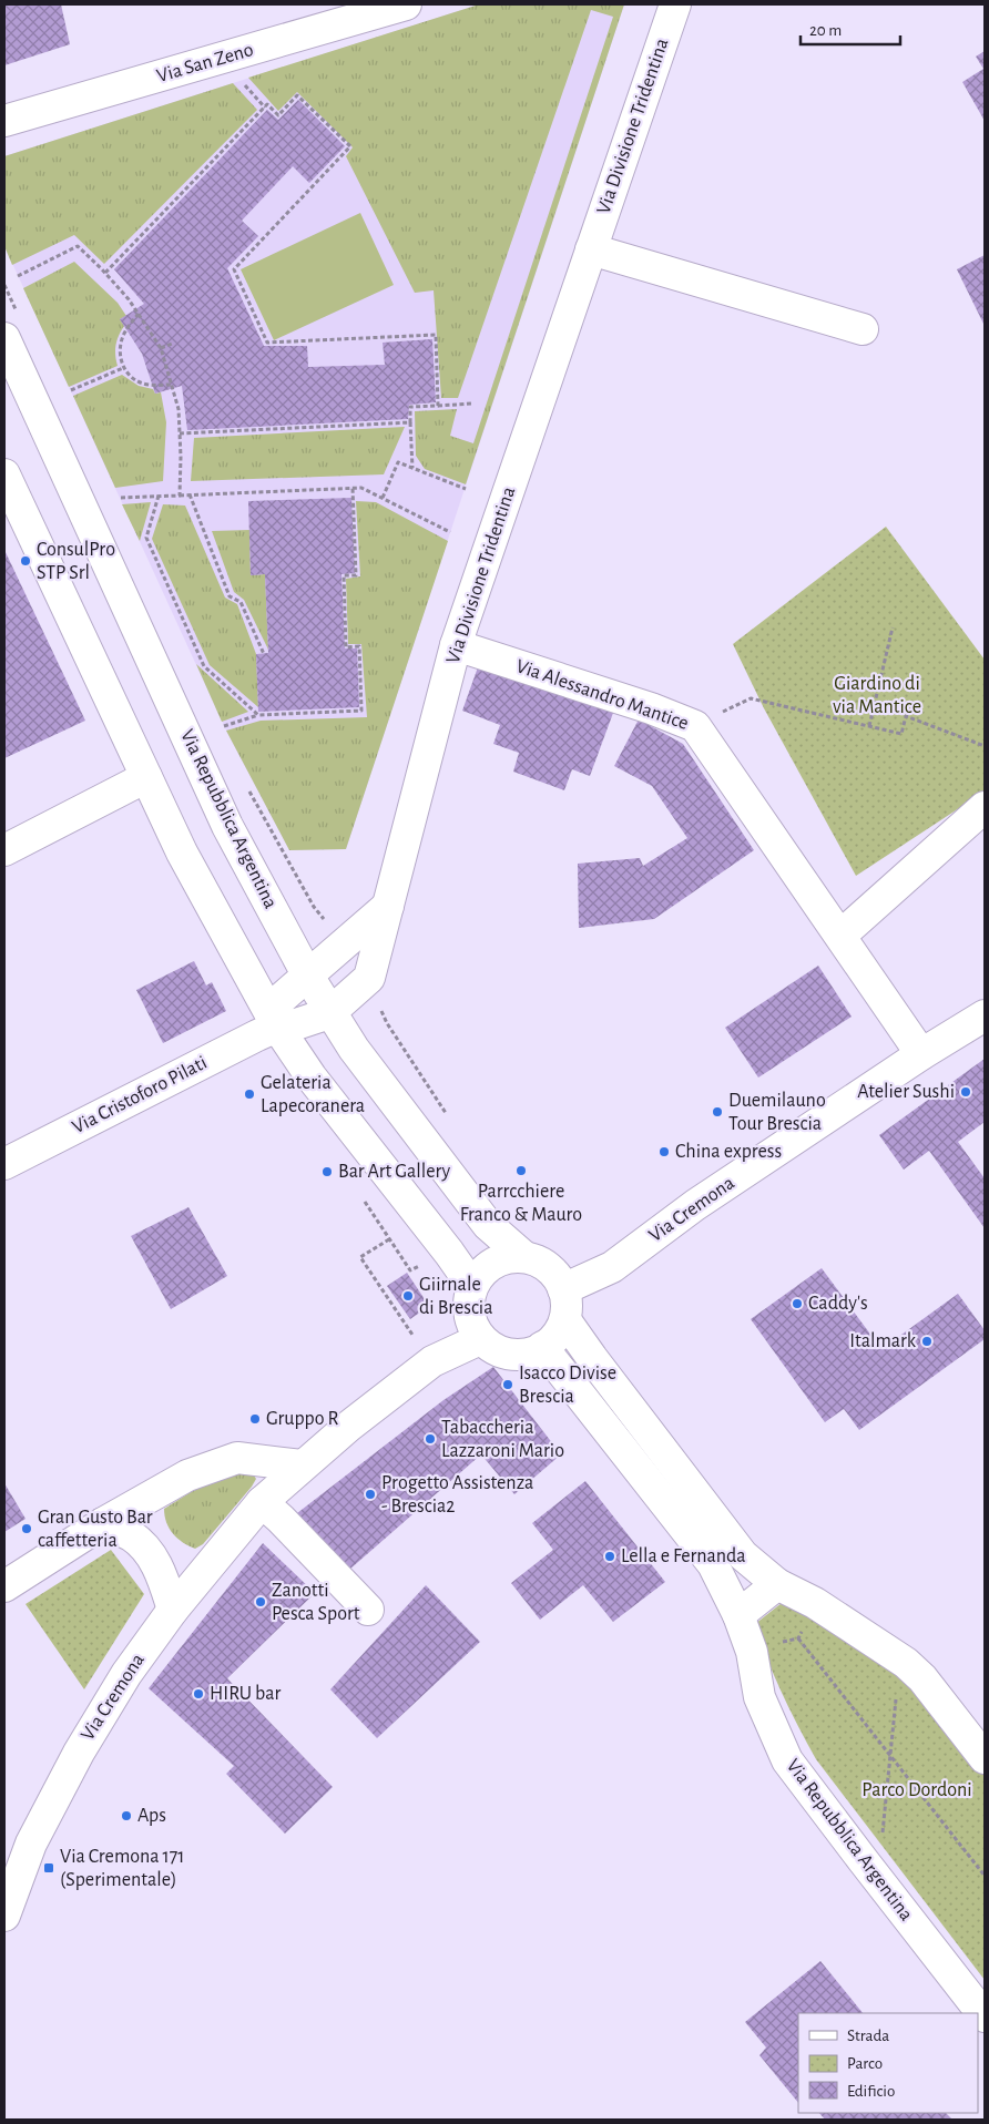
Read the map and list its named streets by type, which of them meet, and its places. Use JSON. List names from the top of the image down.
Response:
{
  "streets": {
    "street": [
      "Via San Zeno",
      "Via Divisione Tridentina",
      "Via Alessandro Mantice",
      "Via Repubblica Argentina",
      "Via Cristoforo Pilati",
      "Via Cremona"
    ]
  },
  "crossings": [
    ["Via Divisione Tridentina", "Via Alessandro Mantice"],
    ["Via Alessandro Mantice", "Via Cremona"],
    ["Via Repubblica Argentina", "Via Cremona"]
  ],
  "parks": ["Giardino di via Mantice", "Parco Dordoni"],
  "places": {
    "other": [
      "ConsulPro STP Srl",
      "Atelier Sushi",
      "Gelateria Lapecoranera",
      "Duemilauno Tour Brescia",
      "China express",
      "Parrcchiere Franco & Mauro",
      "Bar Art Gallery",
      "Giirnale di Brescia",
      "Caddy's",
      "Italmark",
      "Isacco Divise Brescia",
      "Gruppo R",
      "Tabaccheria Lazzaroni Mario",
      "Progetto Assistenza - Brescia2",
      "Gran Gusto Bar caffetteria",
      "Lella e Fernanda",
      "Zanotti Pesca Sport",
      "HIRU bar",
      "Aps"
    ],
    "transit": ["Via Cremona 171 (Sperimentale)"]
  },
  "legend": ["Strada", "Parco", "Edificio"],
  "scale_bar": "20 m"
}
